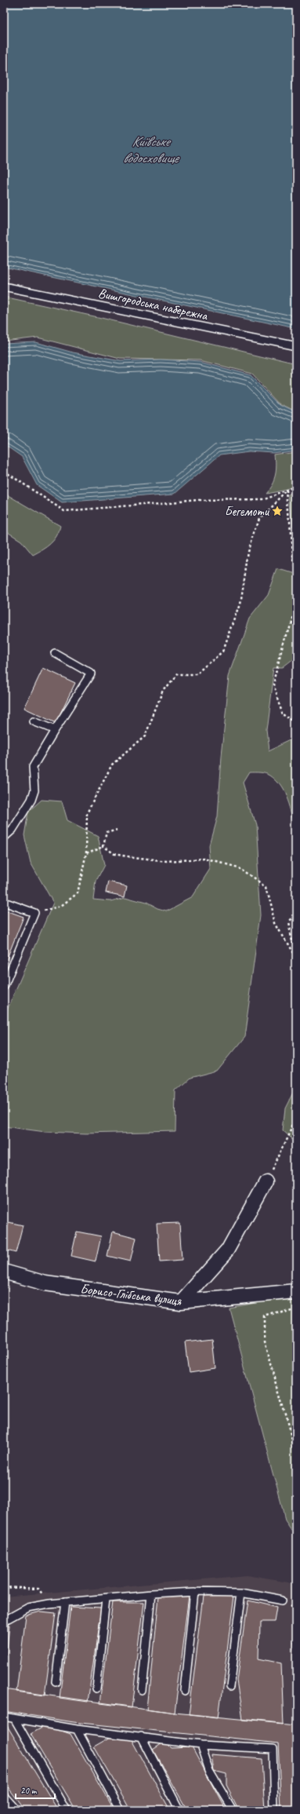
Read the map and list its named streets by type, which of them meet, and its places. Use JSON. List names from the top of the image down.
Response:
{
  "streets": {
    "street": ["Борисо-Глібська вулиця"],
    "lane": ["Вишгородська набережна"]
  },
  "water": ["Київське водосховище"],
  "places": {
    "place": ["Бегемоти"]
  },
  "scale_bar": "20 m"
}
